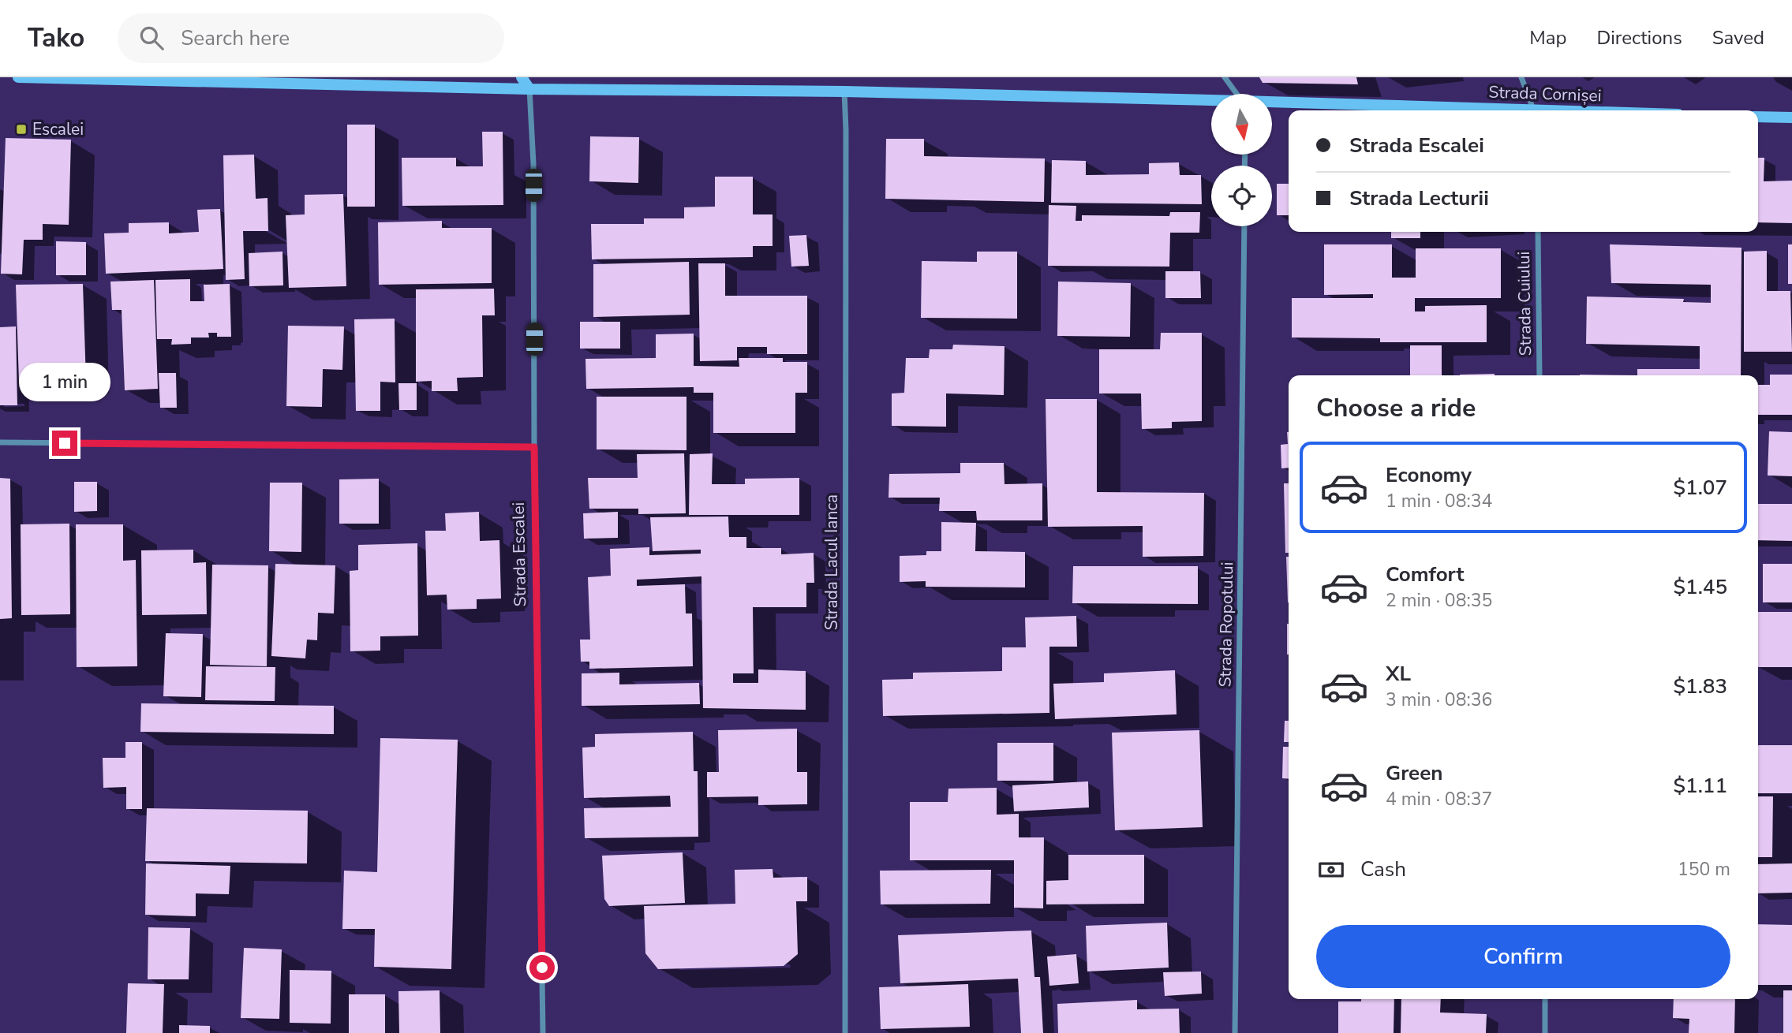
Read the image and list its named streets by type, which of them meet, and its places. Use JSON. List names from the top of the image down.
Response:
{
  "streets": {
    "street": [
      "Strada Cornișei",
      "Strada Cuiului",
      "Strada Escalei",
      "Strada Lacul Ianca",
      "Strada Ropotului"
    ]
  },
  "crossings": [
    ["Strada Cornișei", "Strada Escalei"],
    ["Strada Cornișei", "Strada Lacul Ianca"]
  ],
  "places": {
    "transit": ["Escalei"]
  },
  "north": "bottom",
  "page": {
    "header": "Tako",
    "search": "Search here",
    "nav": ["Map", "Directions", "Saved"],
    "banner": ["Strada Escalei", "Strada Lecturii"],
    "bubble": "1 min",
    "heading": "Choose a ride",
    "list": [
      {
        "name": "Economy",
        "note": "1 min · 08:34",
        "value": "$1.07"
      },
      {
        "name": "Comfort",
        "note": "2 min · 08:35",
        "value": "$1.45"
      },
      {
        "name": "XL",
        "note": "3 min · 08:36",
        "value": "$1.83"
      },
      {
        "name": "Green",
        "note": "4 min · 08:37",
        "value": "$1.11"
      }
    ],
    "pay": ["Cash", "150 m"],
    "buttons": "Confirm"
  }
}
